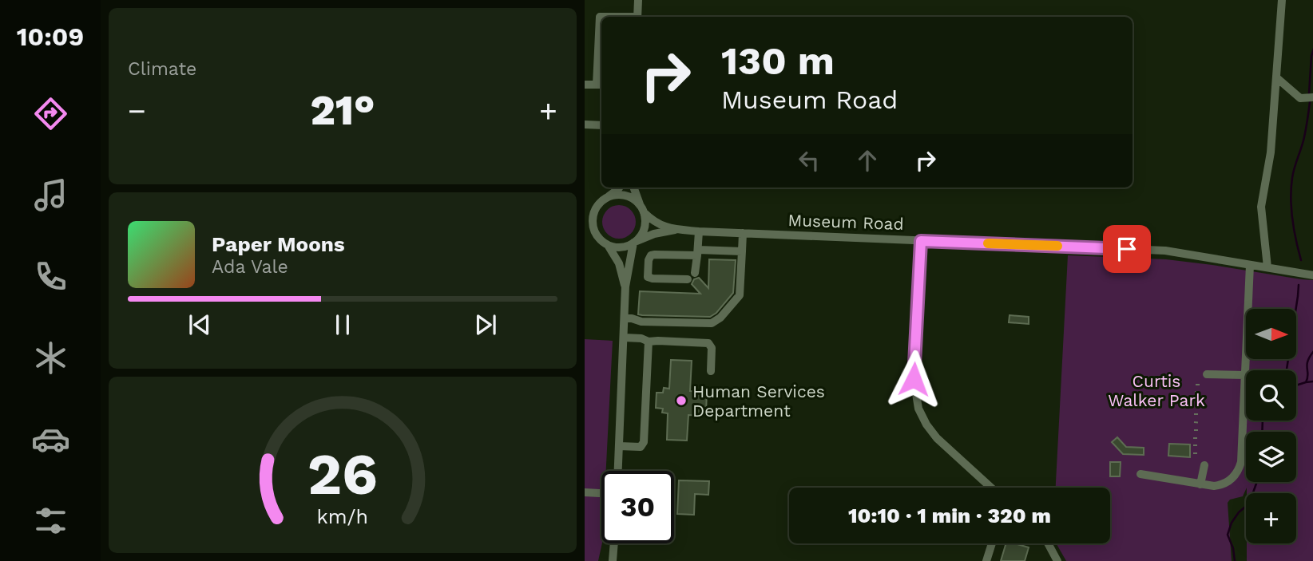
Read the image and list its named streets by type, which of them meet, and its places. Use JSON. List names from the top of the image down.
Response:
{
  "streets": {
    "street": ["Museum Road"]
  },
  "parks": ["Curtis Walker Park"],
  "places": ["Human Services Department"],
  "north": "right",
  "page": {
    "tabs": "10:09",
    "tile": "Climate",
    "turn": ["130 m", "Museum Road"],
    "heat": ["−", "21°", "+"],
    "song": ["Paper Moons", "Ada Vale"],
    "map_buttons": "+",
    "limit": "30",
    "trip": "10:10 · 1 min · 320 m",
    "gauge": ["26", "km/h"]
  }
}
